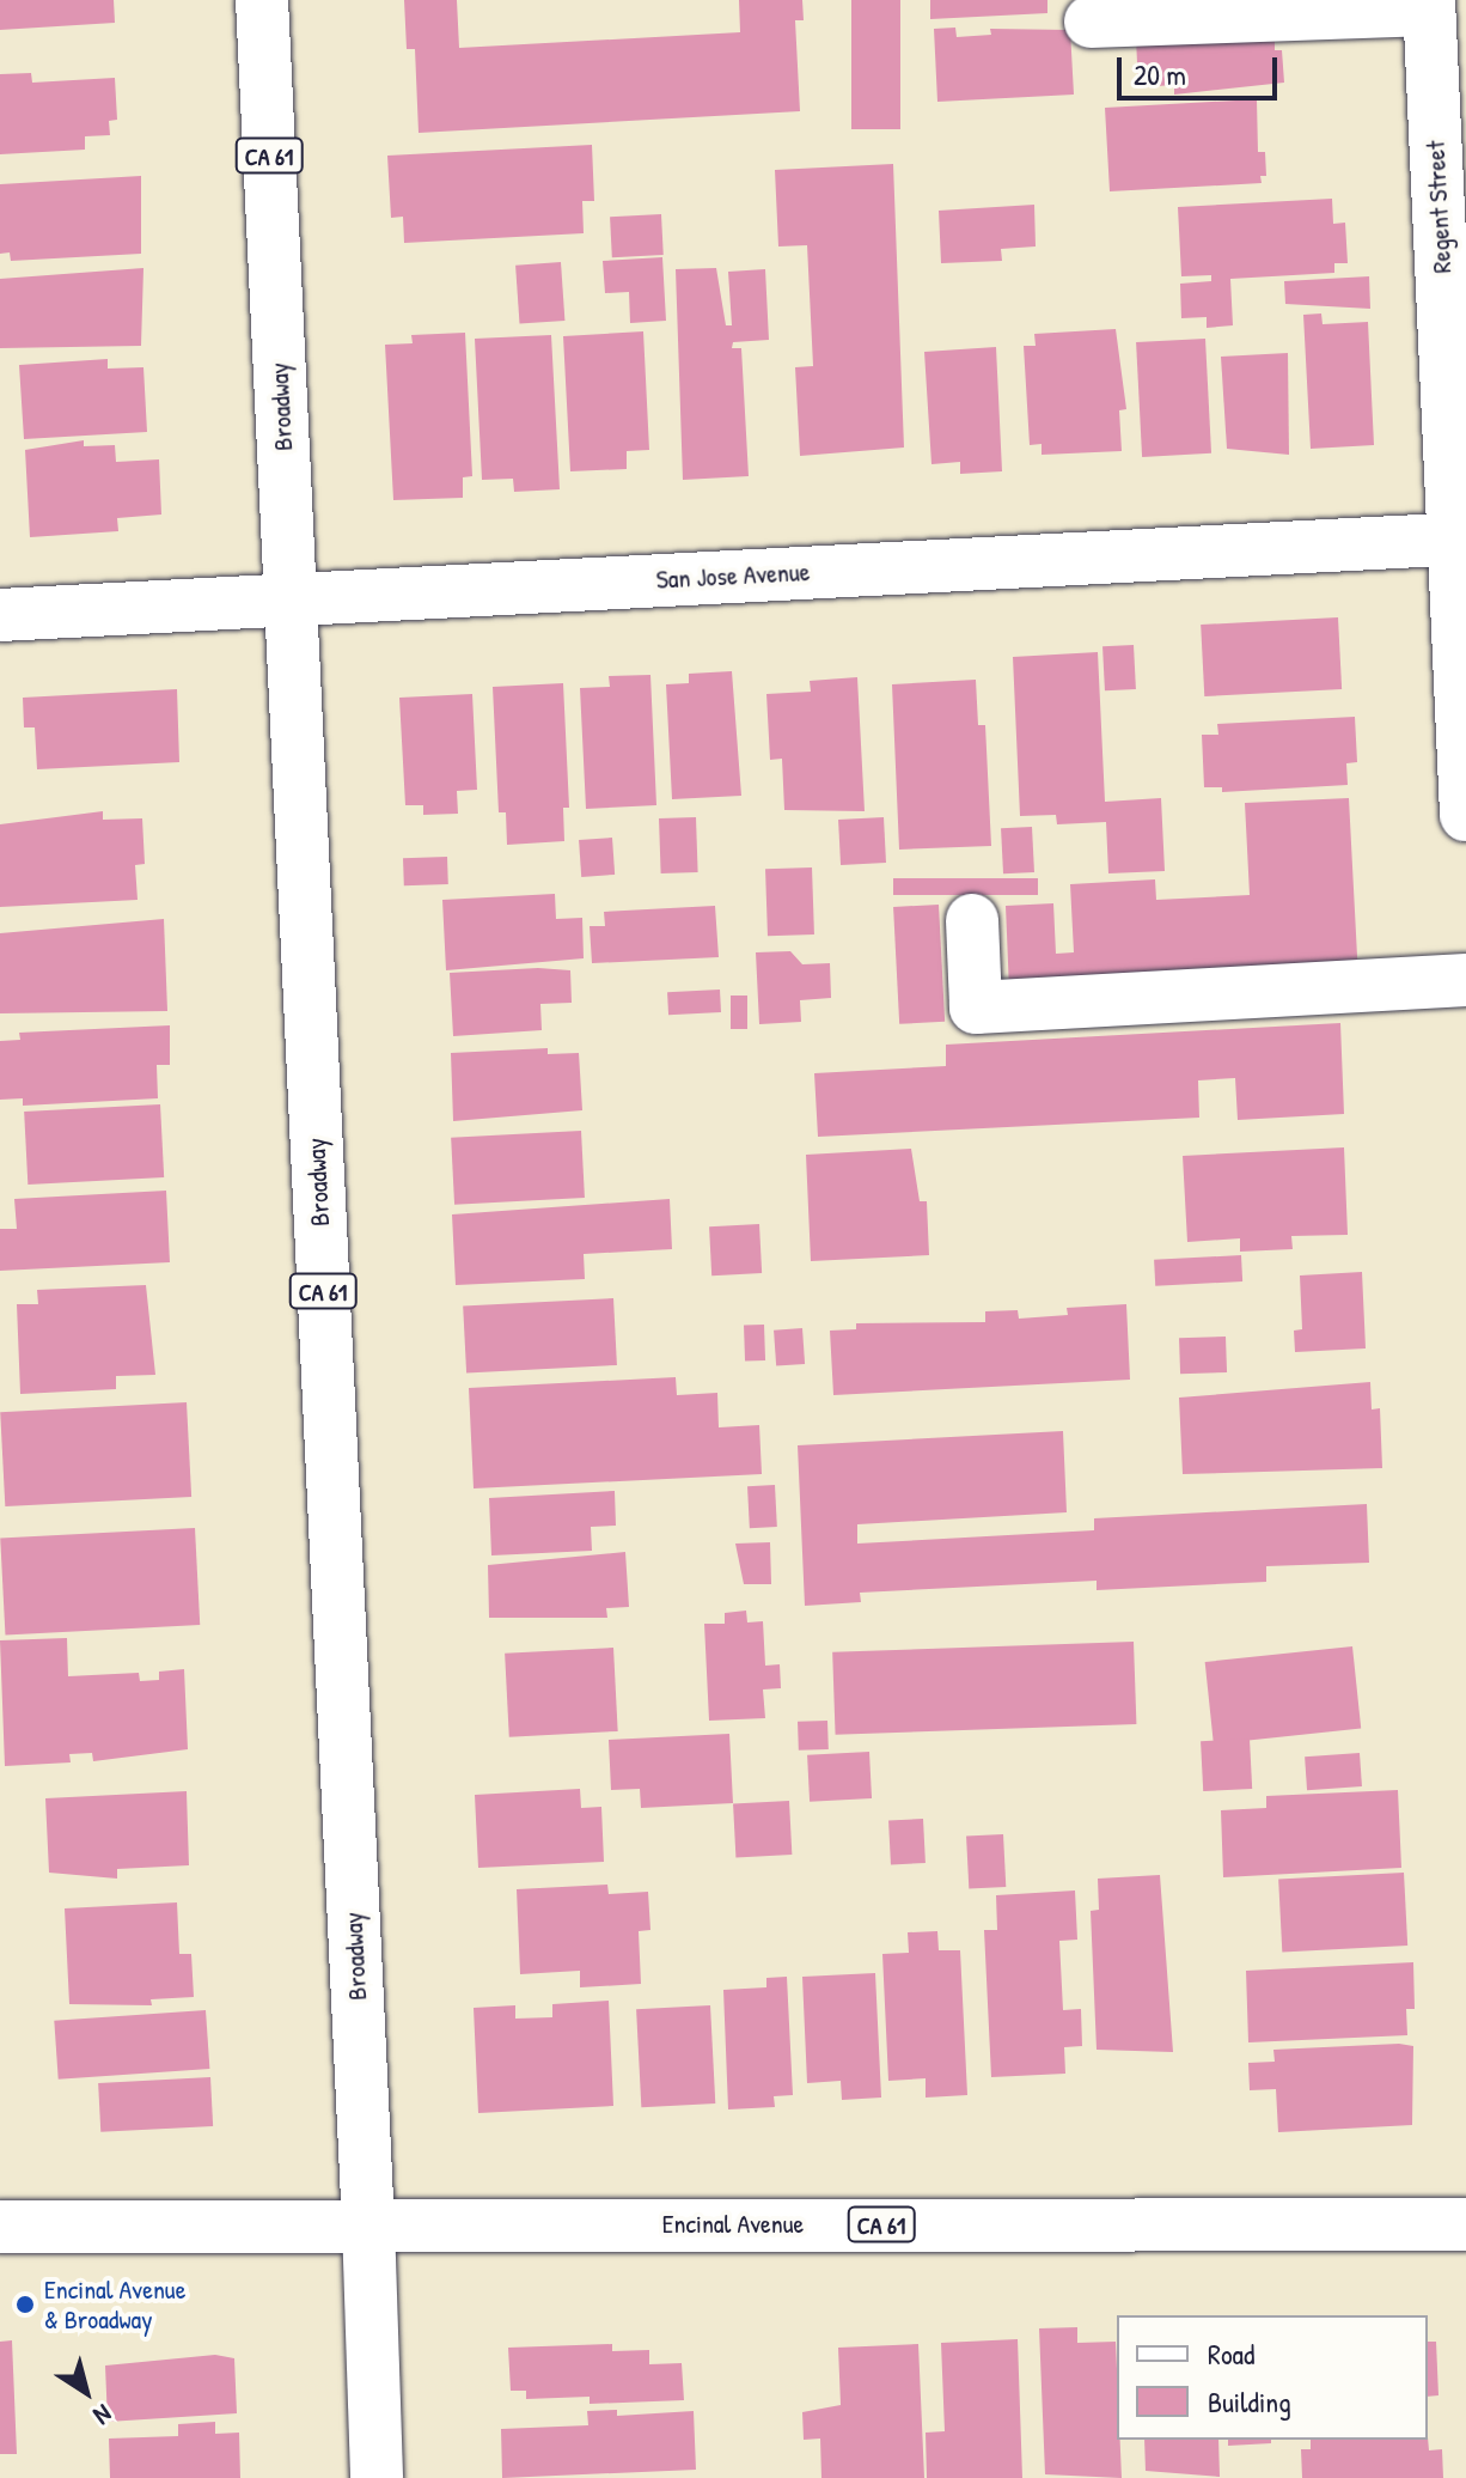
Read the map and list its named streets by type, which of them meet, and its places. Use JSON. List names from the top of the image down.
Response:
{
  "streets": {
    "main road": [
      "CA 61",
      "Regent Street",
      "Broadway",
      "San Jose Avenue",
      "Encinal Avenue"
    ]
  },
  "crossings": [
    ["Regent Street", "San Jose Avenue"],
    ["Broadway", "San Jose Avenue"],
    ["Broadway", "Encinal Avenue"]
  ],
  "places": ["Encinal Avenue & Broadway"],
  "legend": ["Road", "Building"],
  "scale_bar": "20 m",
  "north": "bottom right"
}
